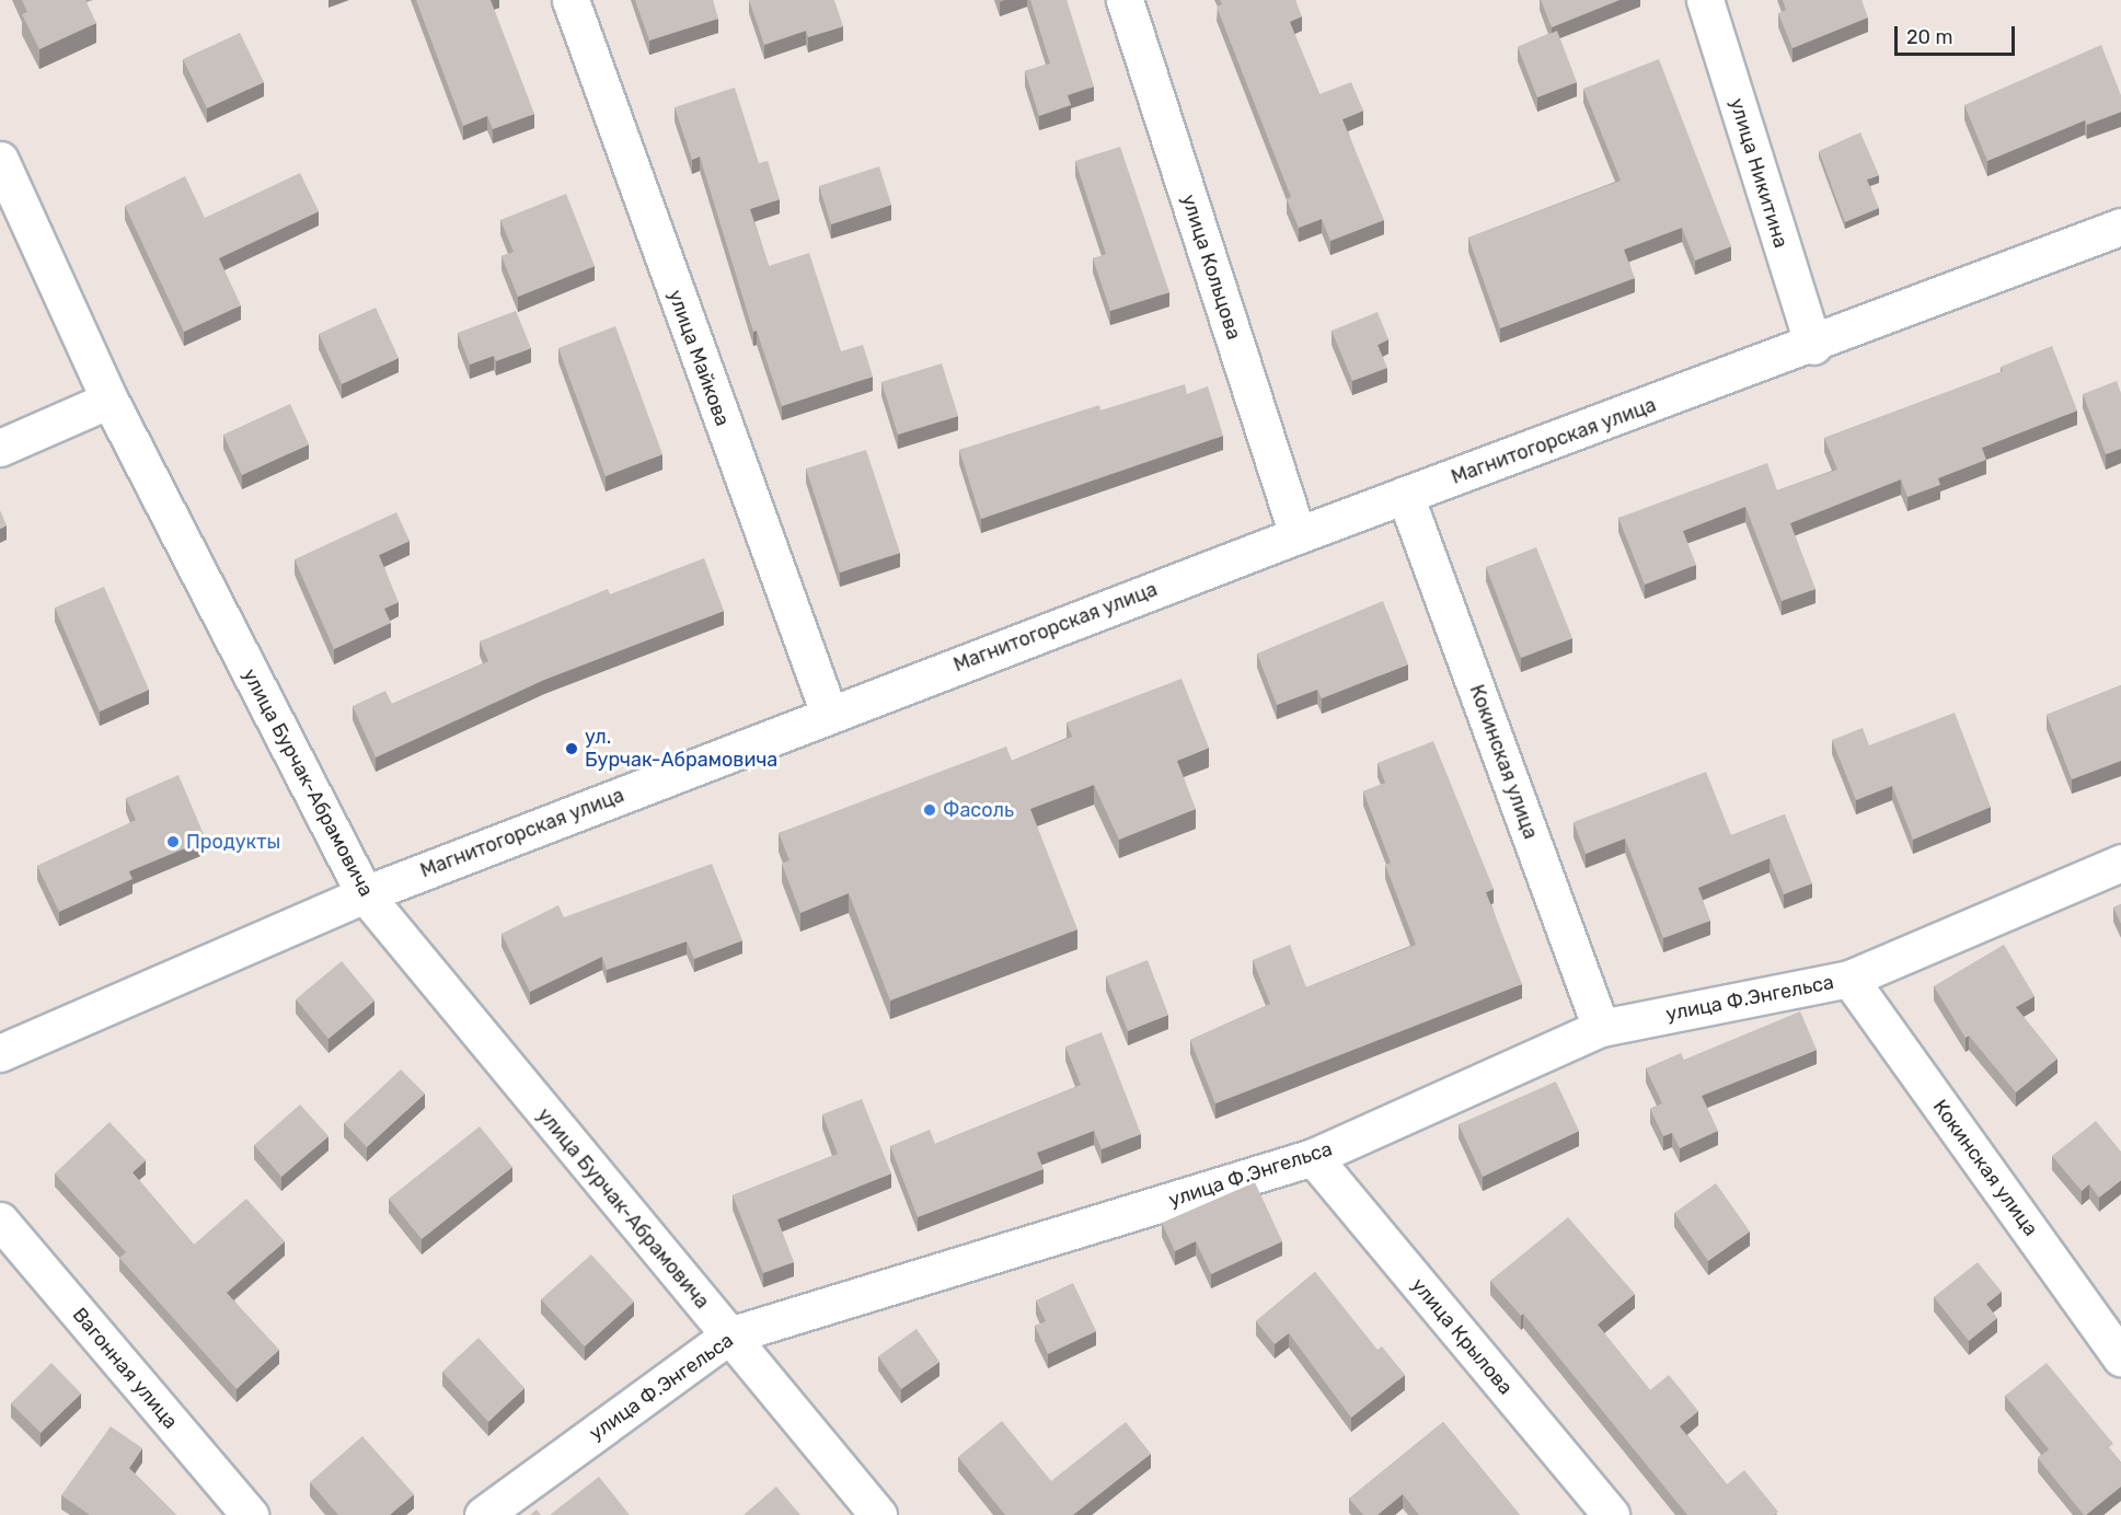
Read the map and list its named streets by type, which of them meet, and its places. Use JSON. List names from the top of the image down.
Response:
{
  "streets": {
    "street": [
      "улица Никитина",
      "улица Кольцова",
      "улица Майкова",
      "Магнитогорская улица",
      "Кокинская улица",
      "улица Бурчак-Абрамовича",
      "улица Ф.Энгельса",
      "улица Крылова",
      "Вагонная улица"
    ]
  },
  "crossings": [
    ["улица Никитина", "Магнитогорская улица"],
    ["улица Кольцова", "Магнитогорская улица"],
    ["улица Майкова", "Магнитогорская улица"],
    ["Магнитогорская улица", "Кокинская улица"],
    ["Магнитогорская улица", "улица Бурчак-Абрамовича"],
    ["Кокинская улица", "улица Ф.Энгельса"],
    ["улица Бурчак-Абрамовича", "улица Ф.Энгельса"],
    ["улица Ф.Энгельса", "улица Крылова"]
  ],
  "places": ["ул. Бурчак-Абрамовича", "Фасоль", "Продукты"],
  "scale_bar": "20 m"
}
